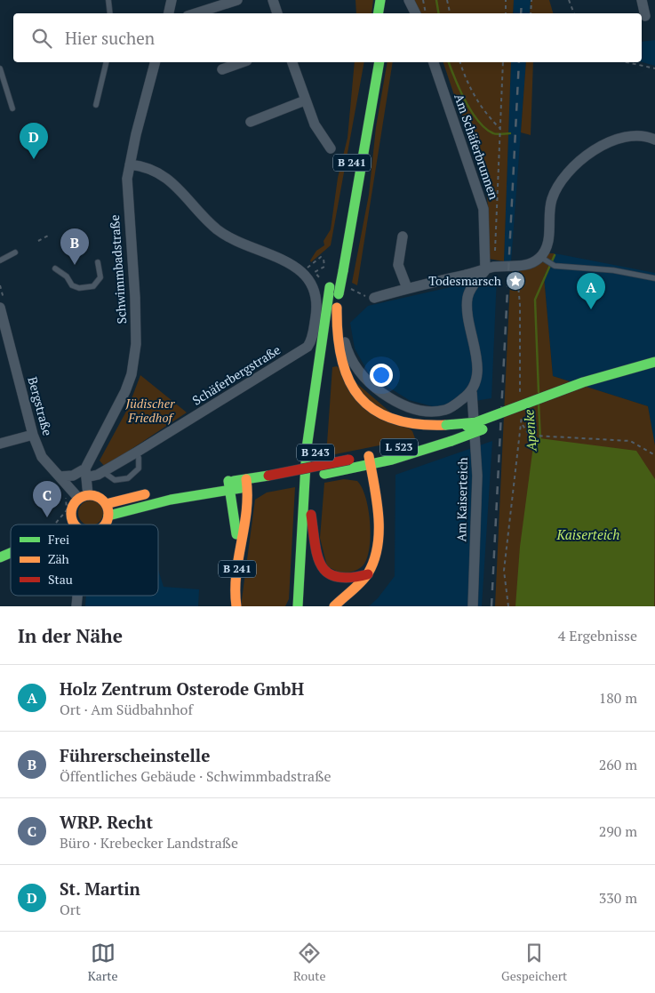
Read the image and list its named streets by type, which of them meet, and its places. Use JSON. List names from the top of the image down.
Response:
{
  "streets": {
    "main road": ["B 241", "L 523", "B 243"],
    "street": [
      "Am Schäferbrunnen",
      "Schwimmbadstraße",
      "Schäferbergstraße",
      "Bergstraße",
      "Am Kaiserteich"
    ]
  },
  "crossings": [
    ["Am Schäferbrunnen", "Am Kaiserteich"],
    ["B 241", "L 523"],
    ["B 241", "B 243"],
    ["Schwimmbadstraße", "Schäferbergstraße"]
  ],
  "water": ["Apenke", "Kaiserteich"],
  "parks": ["Jüdischer Friedhof"],
  "places": {
    "place": ["Todesmarsch"]
  },
  "legend": ["Frei", "Zäh", "Stau"],
  "page": {
    "search": "Hier suchen",
    "pins": [
      "D",
      "B",
      "A",
      "C"
    ],
    "heading": ["In der Nähe", "4 Ergebnisse"],
    "list": [
      {
        "mark": "A",
        "name": "Holz Zentrum Osterode GmbH",
        "note": "Ort · Am Südbahnhof",
        "value": "180 m"
      },
      {
        "mark": "B",
        "name": "Führerscheinstelle",
        "note": "Öffentliches Gebäude · Schwimmbadstraße",
        "value": "260 m"
      },
      {
        "mark": "C",
        "name": "WRP. Recht",
        "note": "Büro · Krebecker Landstraße",
        "value": "290 m"
      },
      {
        "mark": "D",
        "name": "St. Martin",
        "note": "Ort",
        "value": "330 m"
      }
    ],
    "nav": ["Karte", "Route", "Gespeichert"]
  }
}
